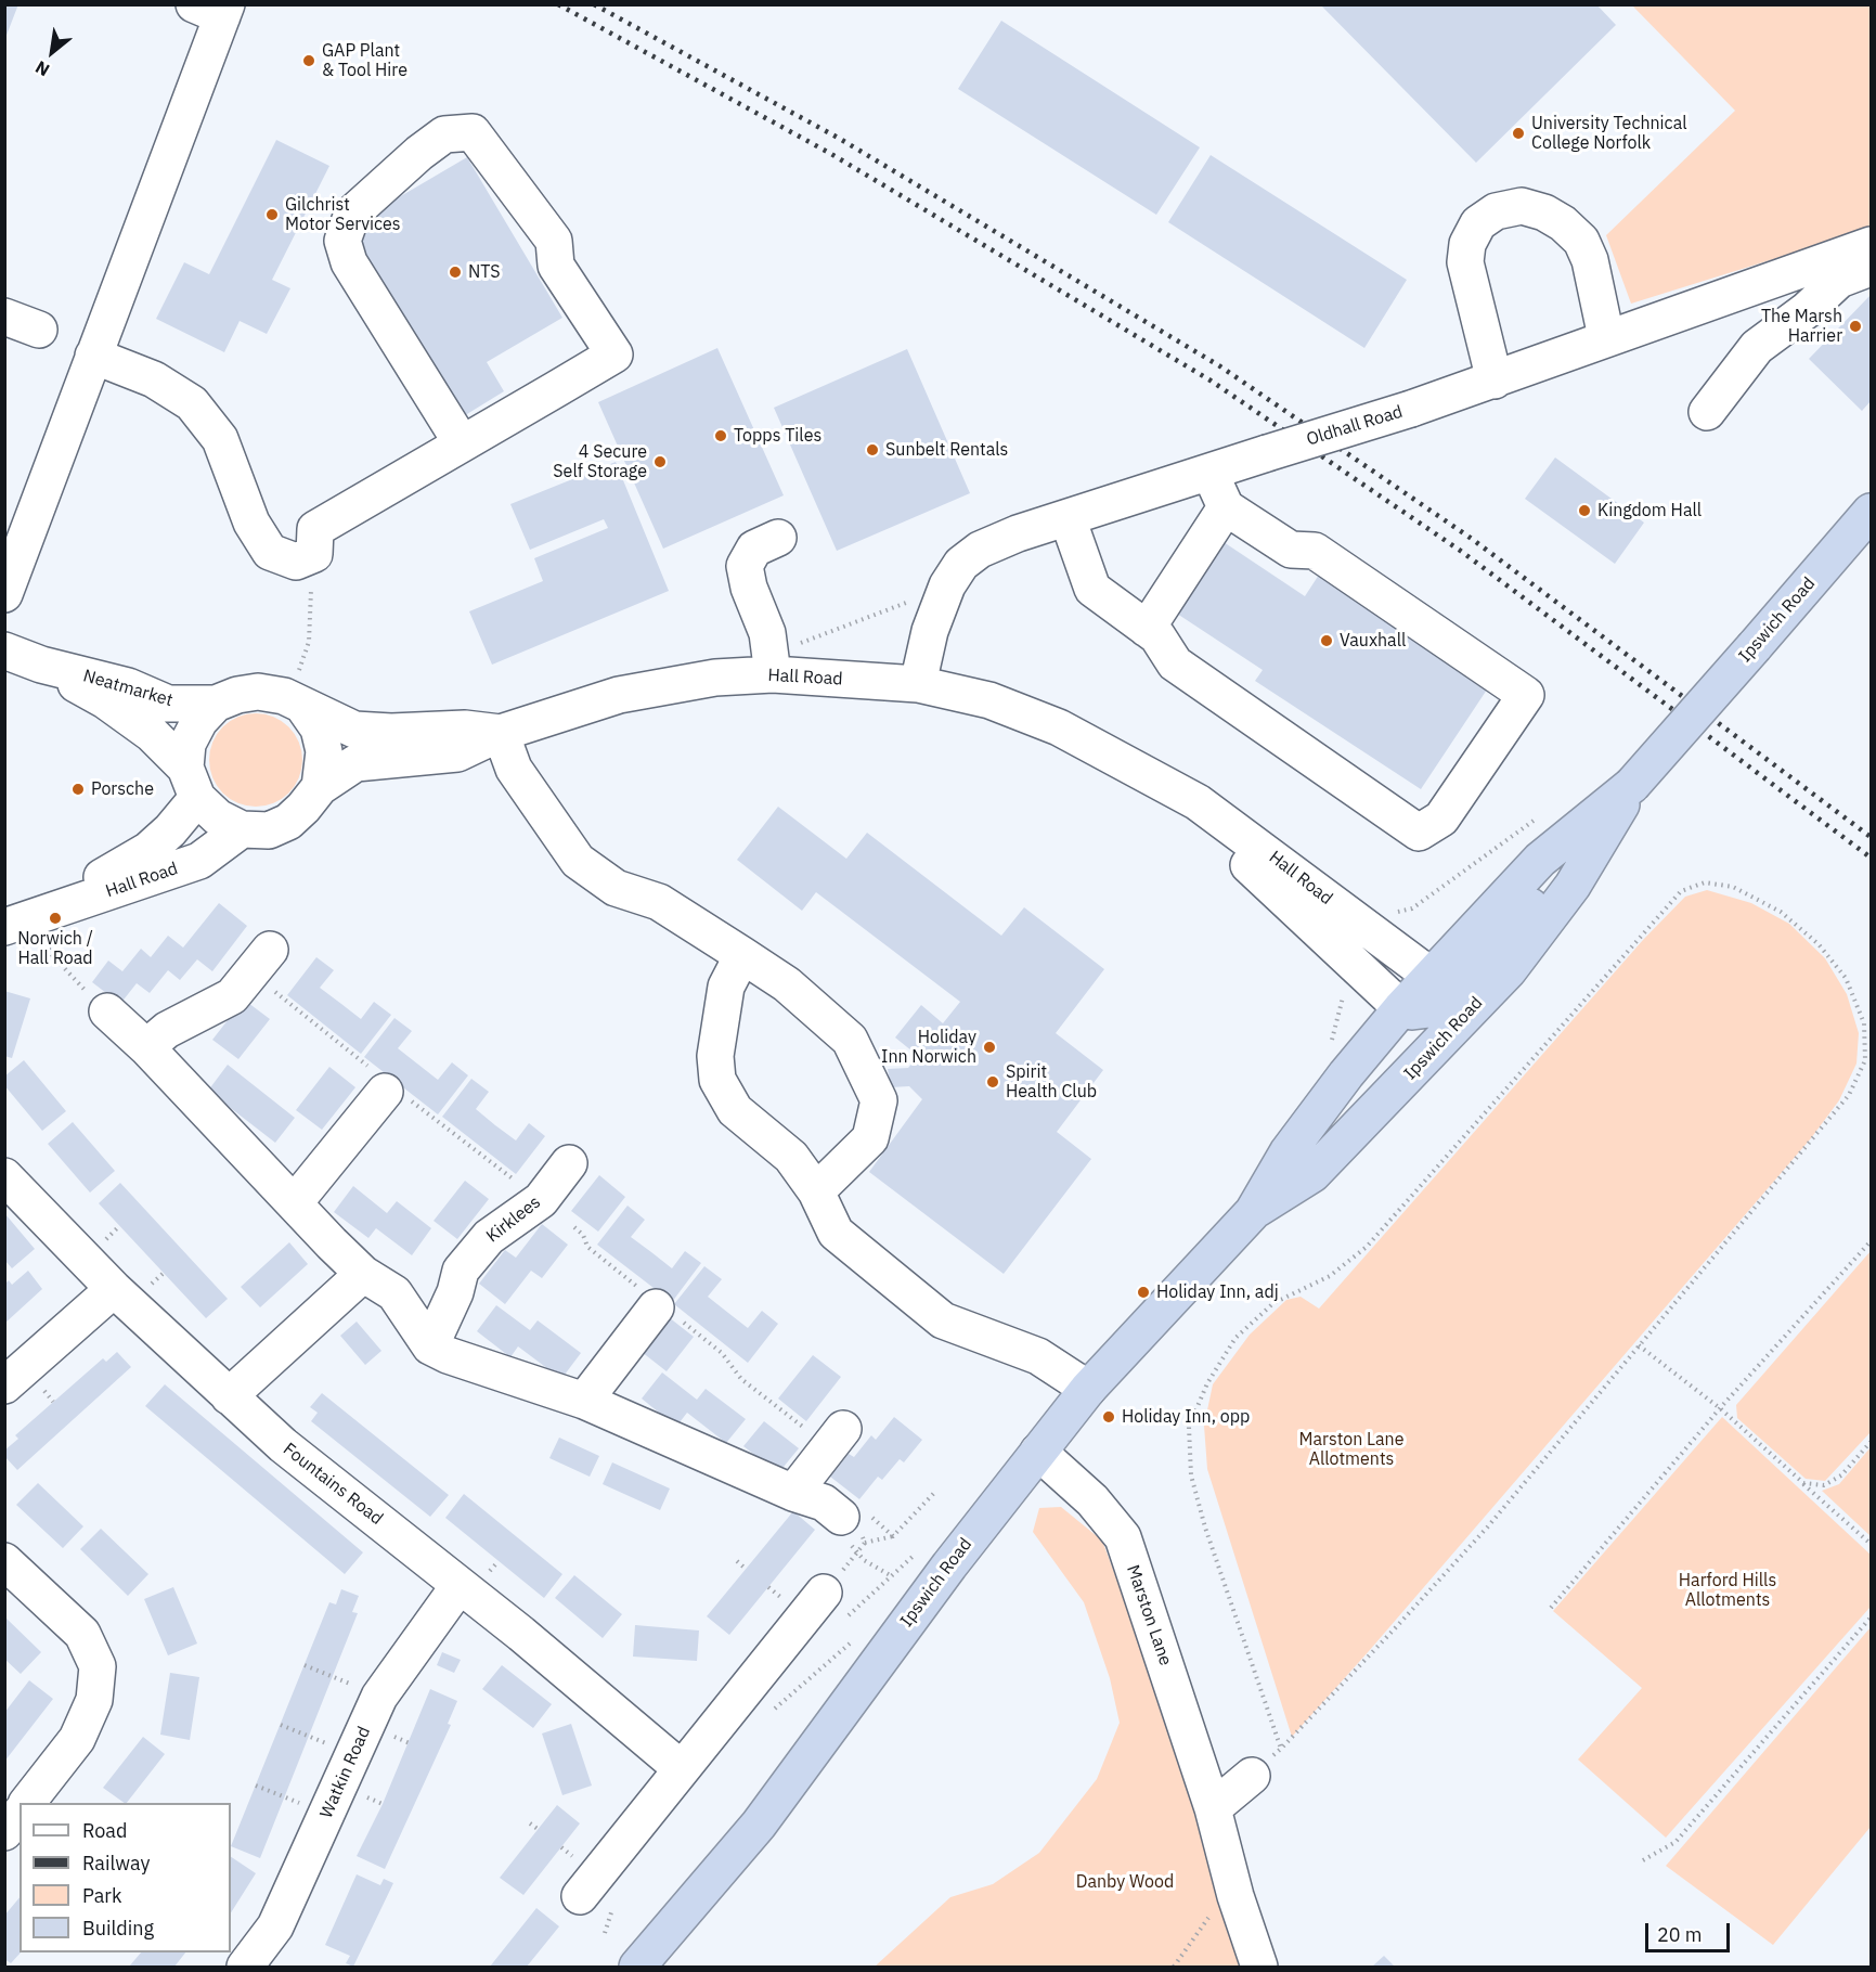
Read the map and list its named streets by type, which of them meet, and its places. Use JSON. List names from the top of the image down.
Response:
{
  "streets": {
    "highway": ["Ipswich Road"],
    "street": [
      "Oldhall Road",
      "Hall Road",
      "Neatmarket",
      "Kirklees",
      "Fountains Road",
      "Marston Lane",
      "Watkin Road"
    ]
  },
  "crossings": [
    ["Oldhall Road", "Hall Road"],
    ["Ipswich Road", "Hall Road"],
    ["Ipswich Road", "Marston Lane"],
    ["Hall Road", "Neatmarket"],
    ["Fountains Road", "Watkin Road"]
  ],
  "parks": ["Marston Lane Allotments", "Harford Hills Allotments", "Danby Wood"],
  "places": [
    "GAP Plant & Tool Hire",
    "University Technical College Norfolk",
    "Gilchrist Motor Services",
    "NTS",
    "The Marsh Harrier",
    "Topps Tiles",
    "Sunbelt Rentals",
    "4 Secure Self Storage",
    "Kingdom Hall",
    "Vauxhall",
    "Porsche",
    "Norwich / Hall Road",
    "Holiday Inn Norwich",
    "Spirit Health Club",
    "Holiday Inn, adj",
    "Holiday Inn, opp"
  ],
  "legend": [
    "Road",
    "Railway",
    "Park",
    "Building"
  ],
  "scale_bar": "20 m",
  "north": "bottom left"
}
